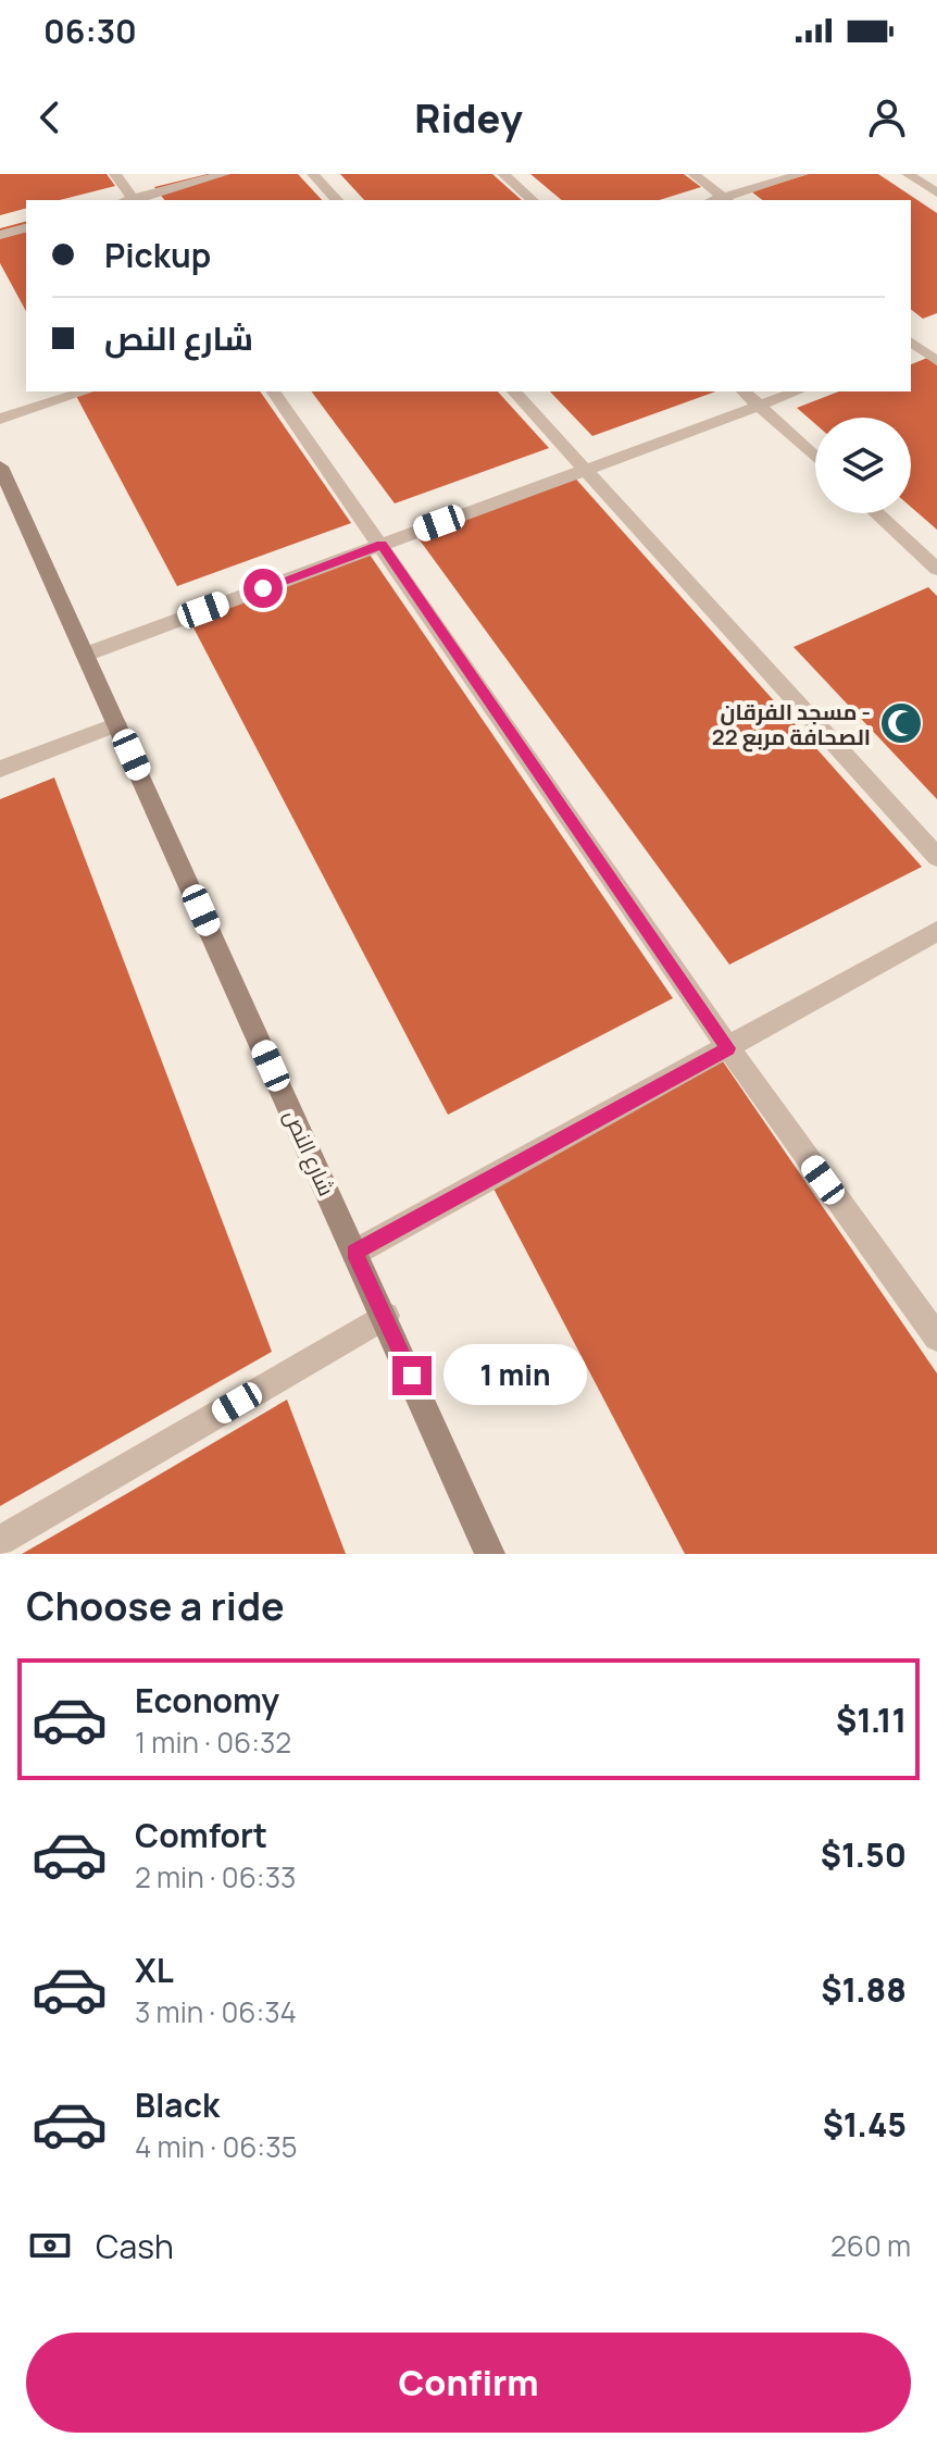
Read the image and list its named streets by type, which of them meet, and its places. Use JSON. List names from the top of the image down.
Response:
{
  "streets": {
    "street": ["شارع النص"]
  },
  "places": {
    "mosque": ["مسجد الفرقان - الصحافة مربع 22"]
  },
  "page": {
    "status": "06:30",
    "header": "Ridey",
    "banner": ["Pickup", "شارع النص"],
    "bubble": "1 min",
    "heading": "Choose a ride",
    "list": [
      {
        "name": "Economy",
        "note": "1 min · 06:32",
        "value": "$1.11"
      },
      {
        "name": "Comfort",
        "note": "2 min · 06:33",
        "value": "$1.50"
      },
      {
        "name": "XL",
        "note": "3 min · 06:34",
        "value": "$1.88"
      },
      {
        "name": "Black",
        "note": "4 min · 06:35",
        "value": "$1.45"
      }
    ],
    "pay": ["Cash", "260 m"],
    "buttons": "Confirm"
  }
}
